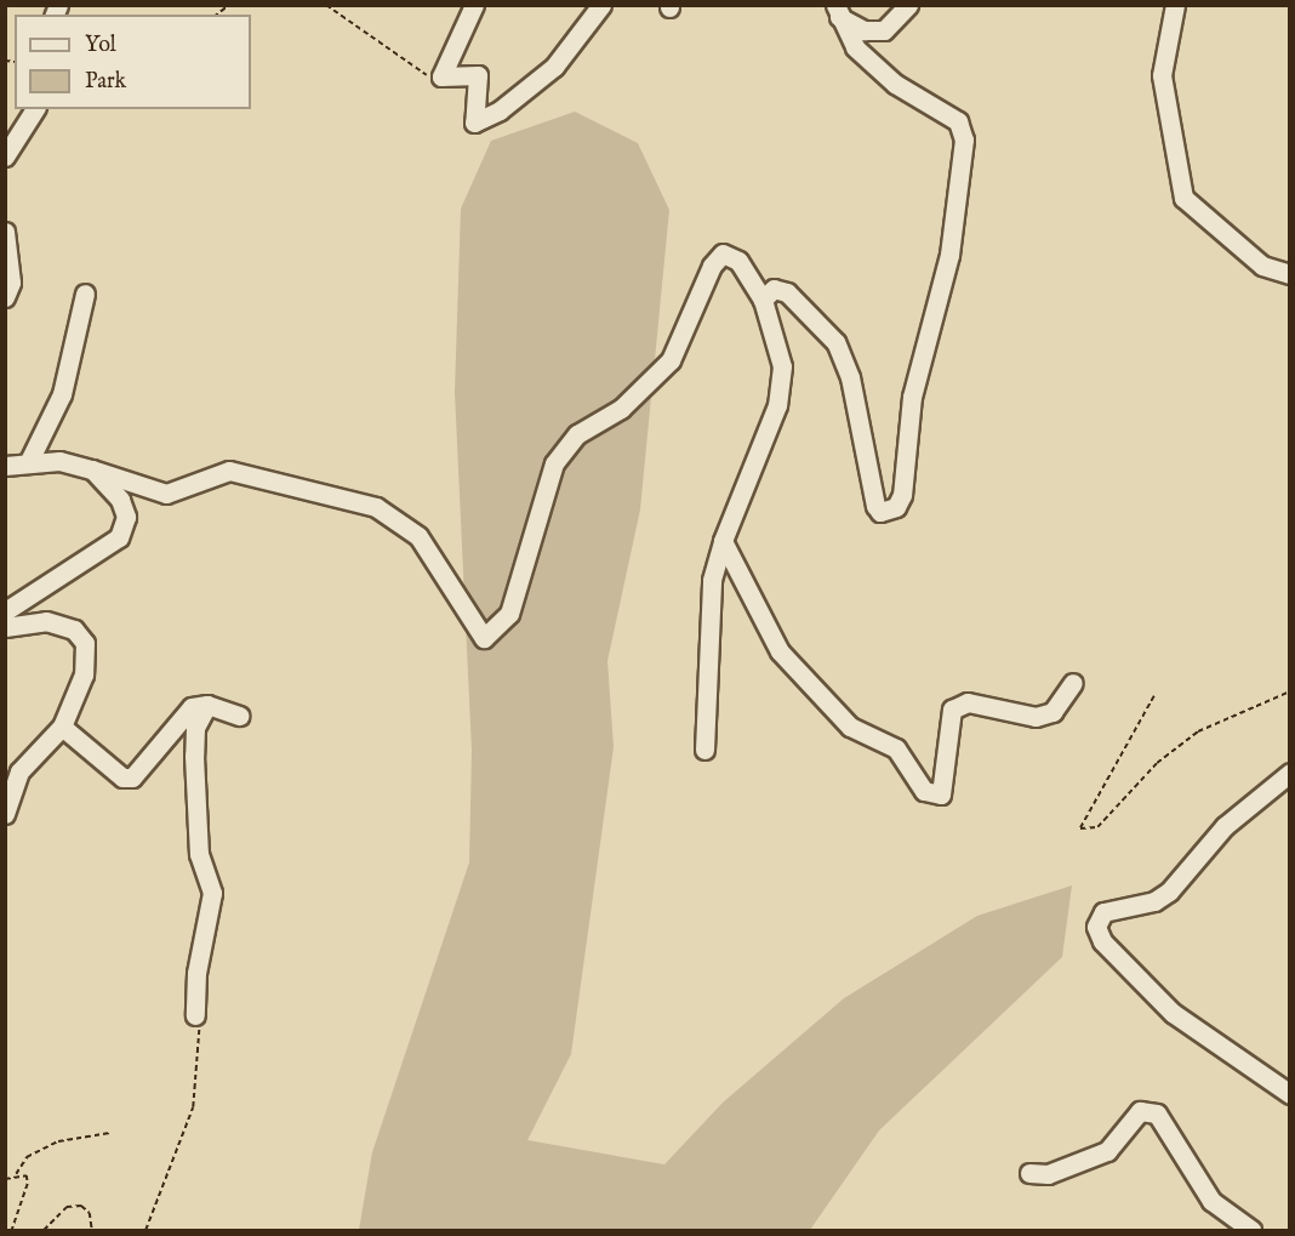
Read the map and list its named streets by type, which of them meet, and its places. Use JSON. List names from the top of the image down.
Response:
{
  "legend": ["Yol", "Park"]
}
